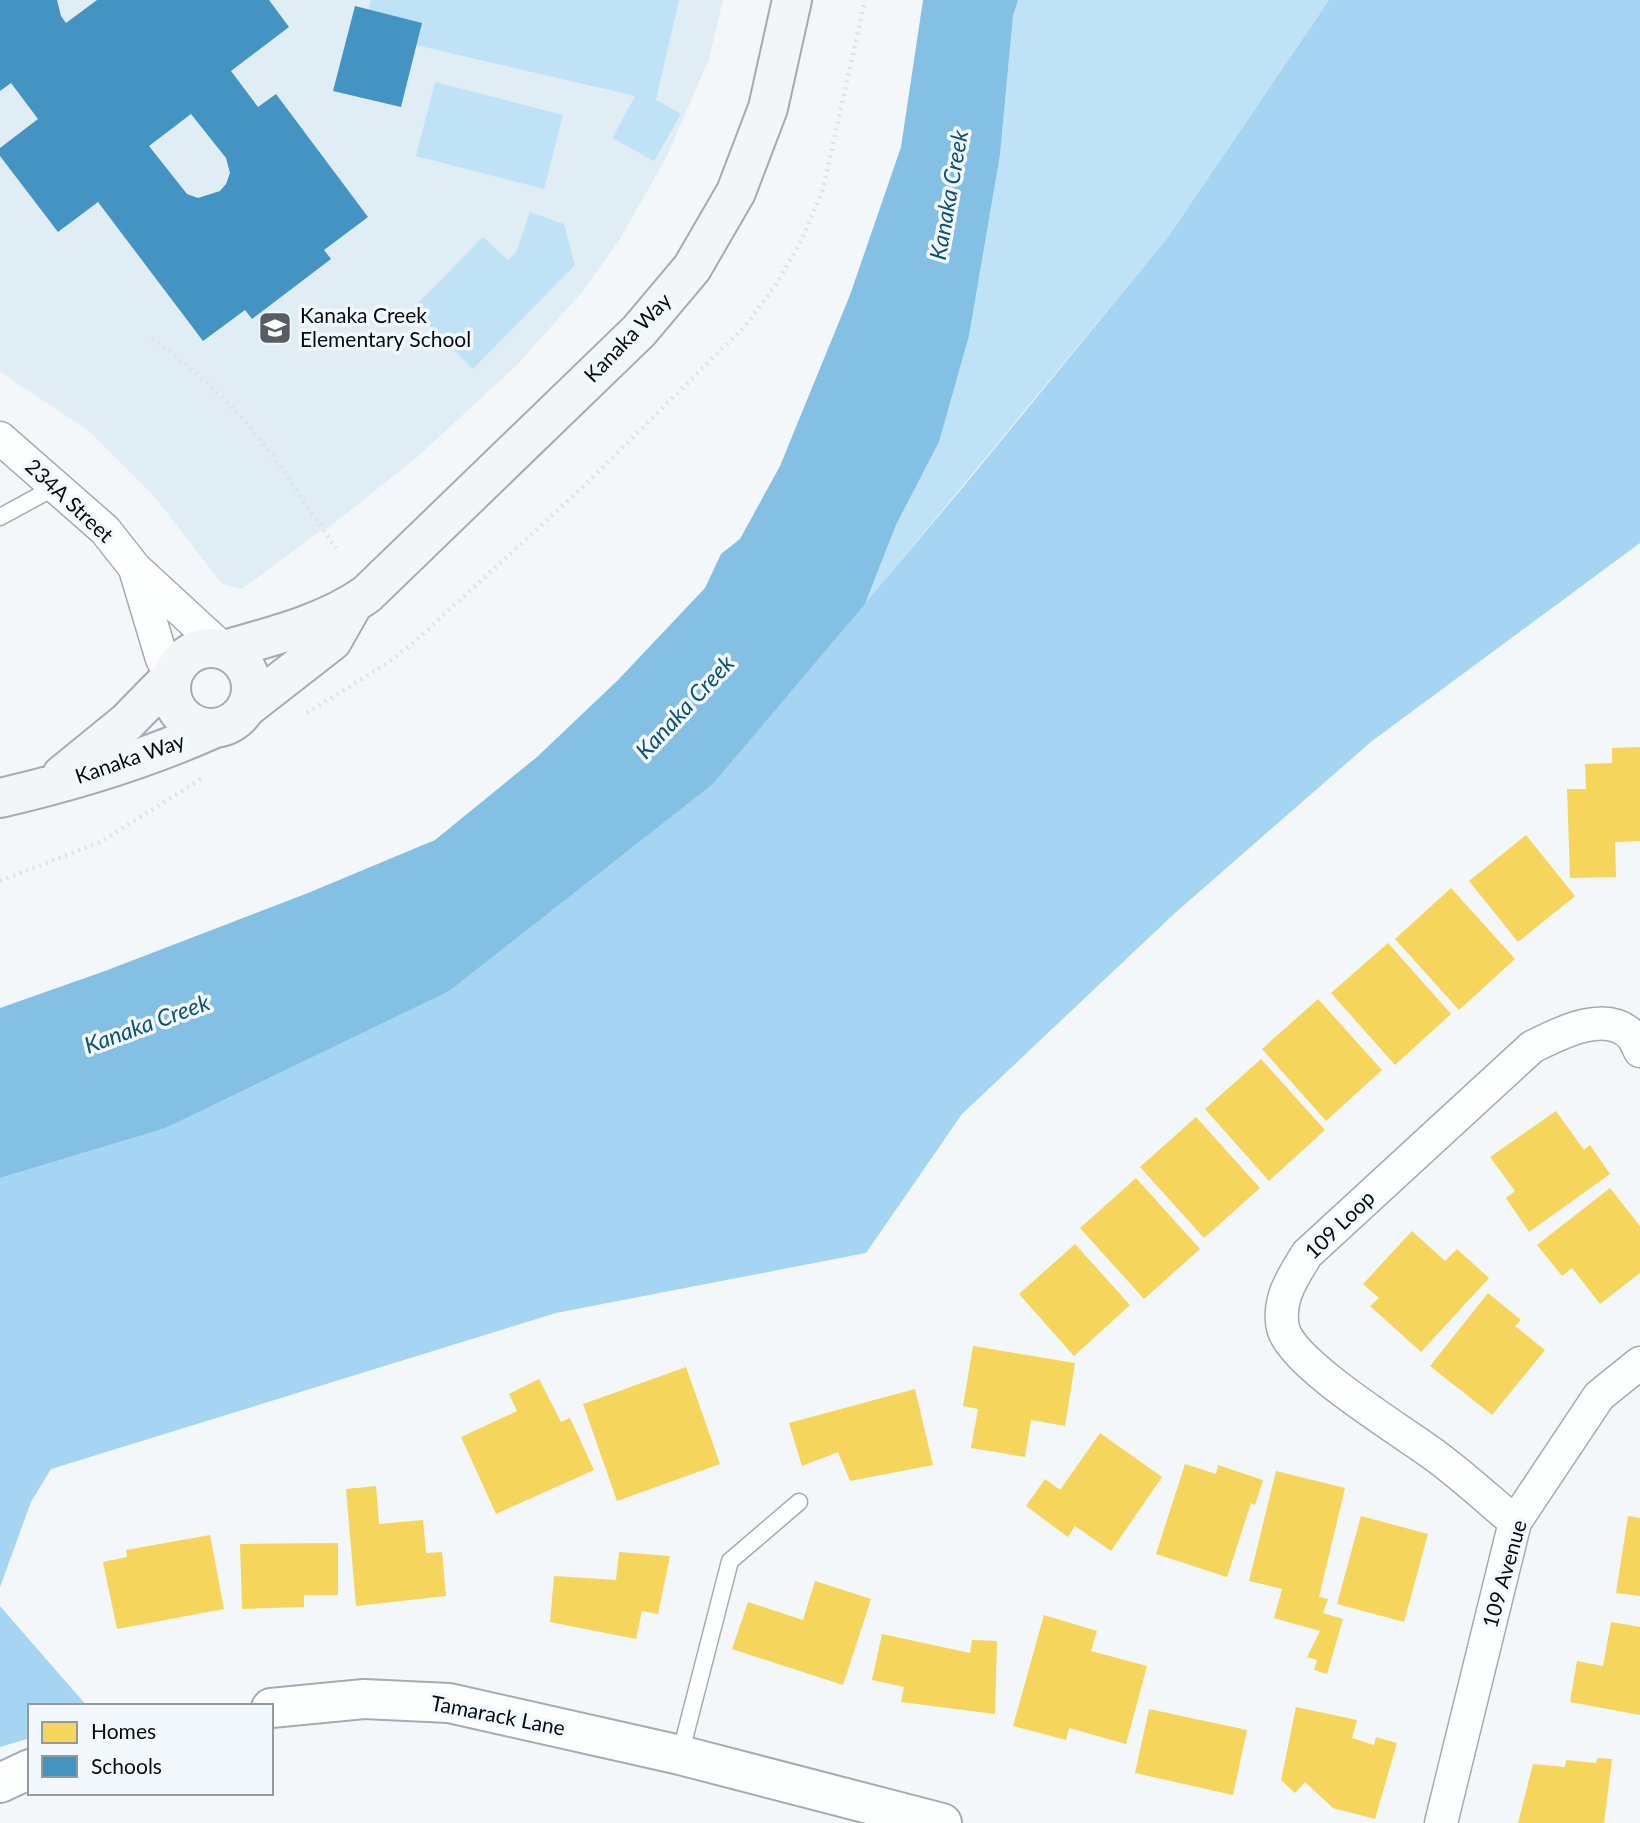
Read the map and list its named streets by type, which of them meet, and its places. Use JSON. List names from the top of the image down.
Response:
{
  "streets": {
    "main road": ["Kanaka Way"],
    "street": [
      "234A Street",
      "109 Loop",
      "109 Avenue",
      "Tamarack Lane"
    ]
  },
  "crossings": [
    ["Kanaka Way", "234A Street"],
    ["109 Loop", "109 Avenue"]
  ],
  "water": ["Kanaka Creek"],
  "places": {
    "school or university": ["Kanaka Creek Elementary School"]
  },
  "legend": ["Homes", "Schools"]
}
